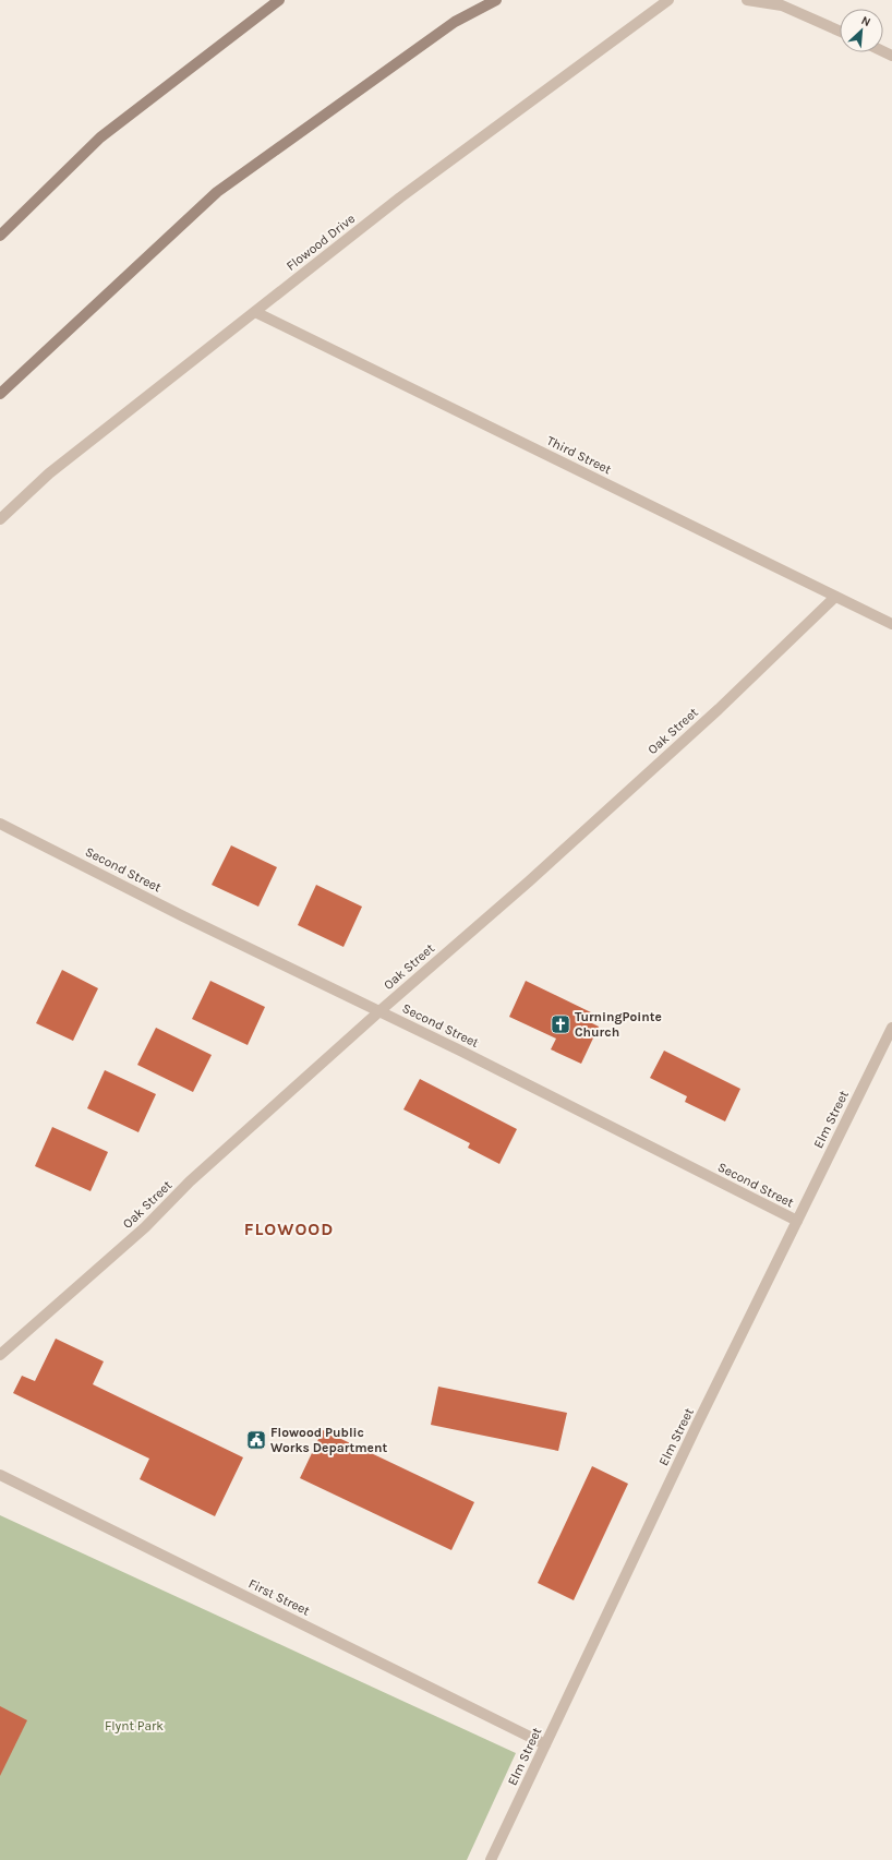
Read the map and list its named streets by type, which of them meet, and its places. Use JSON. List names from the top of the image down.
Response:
{
  "streets": {
    "street": [
      "Flowood Drive",
      "Third Street",
      "Oak Street",
      "Second Street",
      "Elm Street",
      "First Street"
    ]
  },
  "crossings": [
    ["Flowood Drive", "Third Street"],
    ["Third Street", "Oak Street"],
    ["Oak Street", "Second Street"],
    ["Second Street", "Elm Street"],
    ["Elm Street", "First Street"]
  ],
  "districts": ["FLOWOOD"],
  "parks": ["Flynt Park"],
  "places": {
    "church": ["TurningPointe Church"],
    "public building": ["Flowood Public Works Department"]
  },
  "north": "top right"
}
